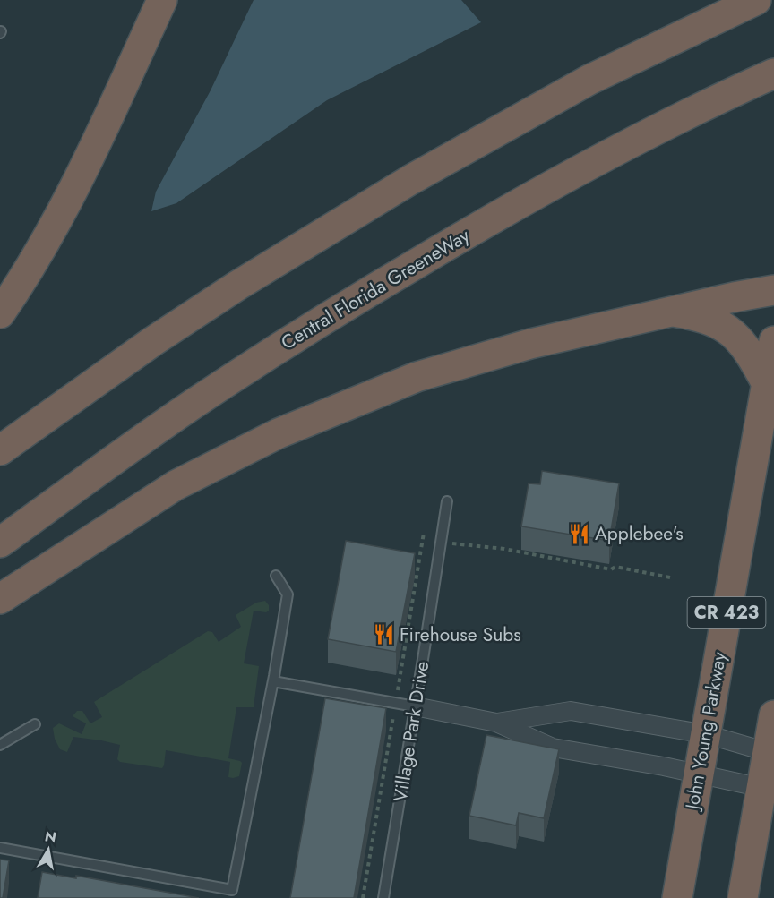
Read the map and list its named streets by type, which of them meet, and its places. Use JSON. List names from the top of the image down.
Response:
{
  "streets": {
    "highway": ["Central Florida GreeneWay", "CR 423", "John Young Parkway"],
    "lane": ["Village Park Drive"]
  },
  "places": {
    "restaurant": ["Applebee's", "Firehouse Subs"]
  },
  "north": "top"
}
